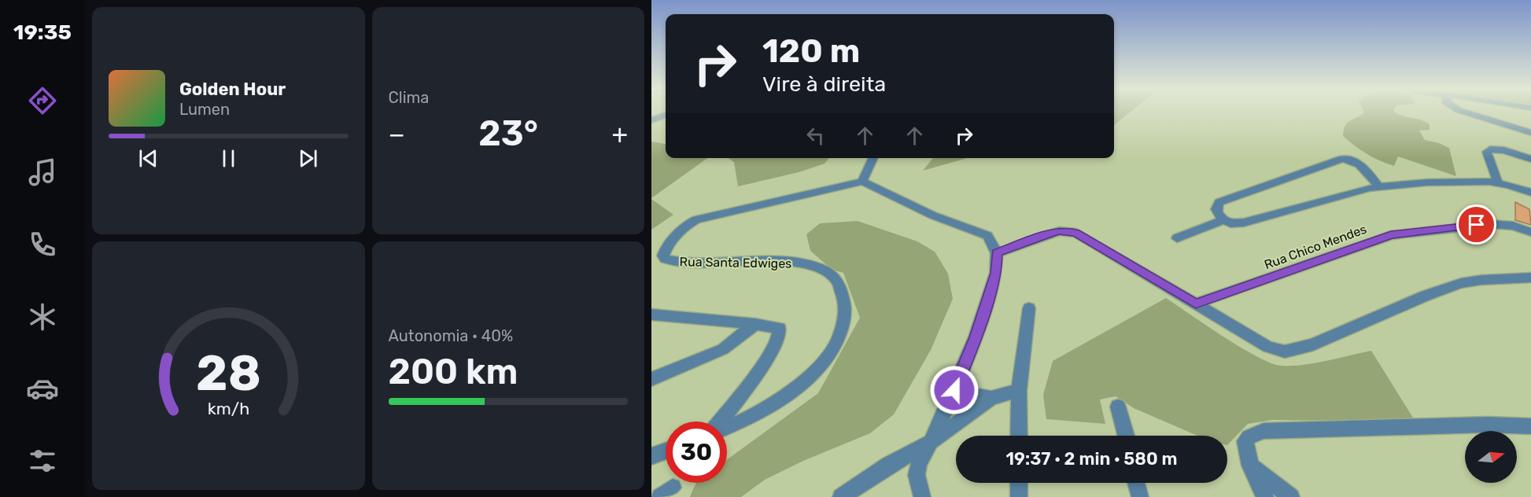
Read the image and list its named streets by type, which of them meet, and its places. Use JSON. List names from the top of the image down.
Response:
{
  "streets": {
    "street": ["Rua Chico Mendes", "Rua Santa Edwiges"]
  },
  "north": "right",
  "page": {
    "tabs": "19:35",
    "tile": [
      "Clima",
      ["Autonomia · 40%", "200 km"]
    ],
    "turn": ["120 m", "Vire à direita"],
    "song": ["Golden Hour", "Lumen"],
    "heat": ["−", "23°", "+"],
    "limit": "30",
    "trip": "19:37 · 2 min · 580 m",
    "gauge": ["28", "km/h"]
  }
}
